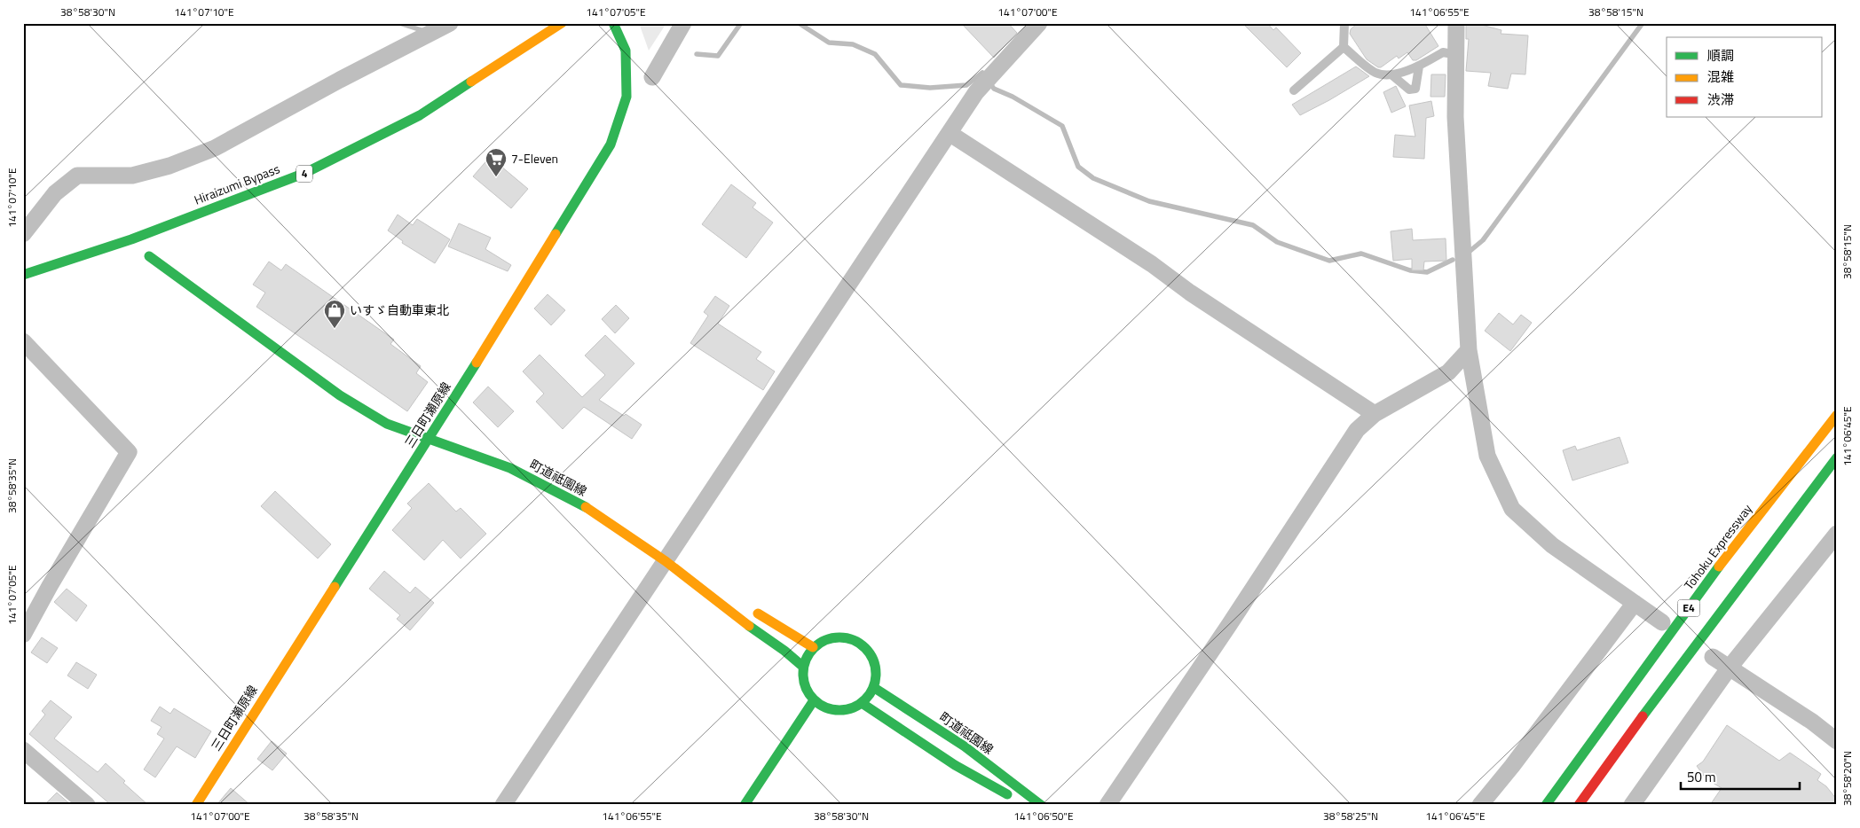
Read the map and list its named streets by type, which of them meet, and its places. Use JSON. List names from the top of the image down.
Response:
{
  "streets": {
    "main road": [
      "4",
      "Hiraizumi Bypass",
      "三日町瀬原線",
      "町道祗園線",
      "Tohoku Expressway",
      "E4"
    ]
  },
  "crossings": [
    ["三日町瀬原線", "町道祗園線"]
  ],
  "places": {
    "supermarket": ["7-Eleven"],
    "shop": ["いすゞ自動車東北"]
  },
  "legend": ["順調", "混雑", "渋滞"],
  "scale_bar": "50 m",
  "coordinates": [
    "38°58'30\"N",
    "141°07'10\"E",
    "141°07'05\"E",
    "141°07'00\"E",
    "141°06'55\"E",
    "38°58'15\"N",
    "141°06'45\"E",
    "38°58'35\"N",
    "38°58'20\"N",
    "141°06'50\"E",
    "38°58'25\"N"
  ]
}
